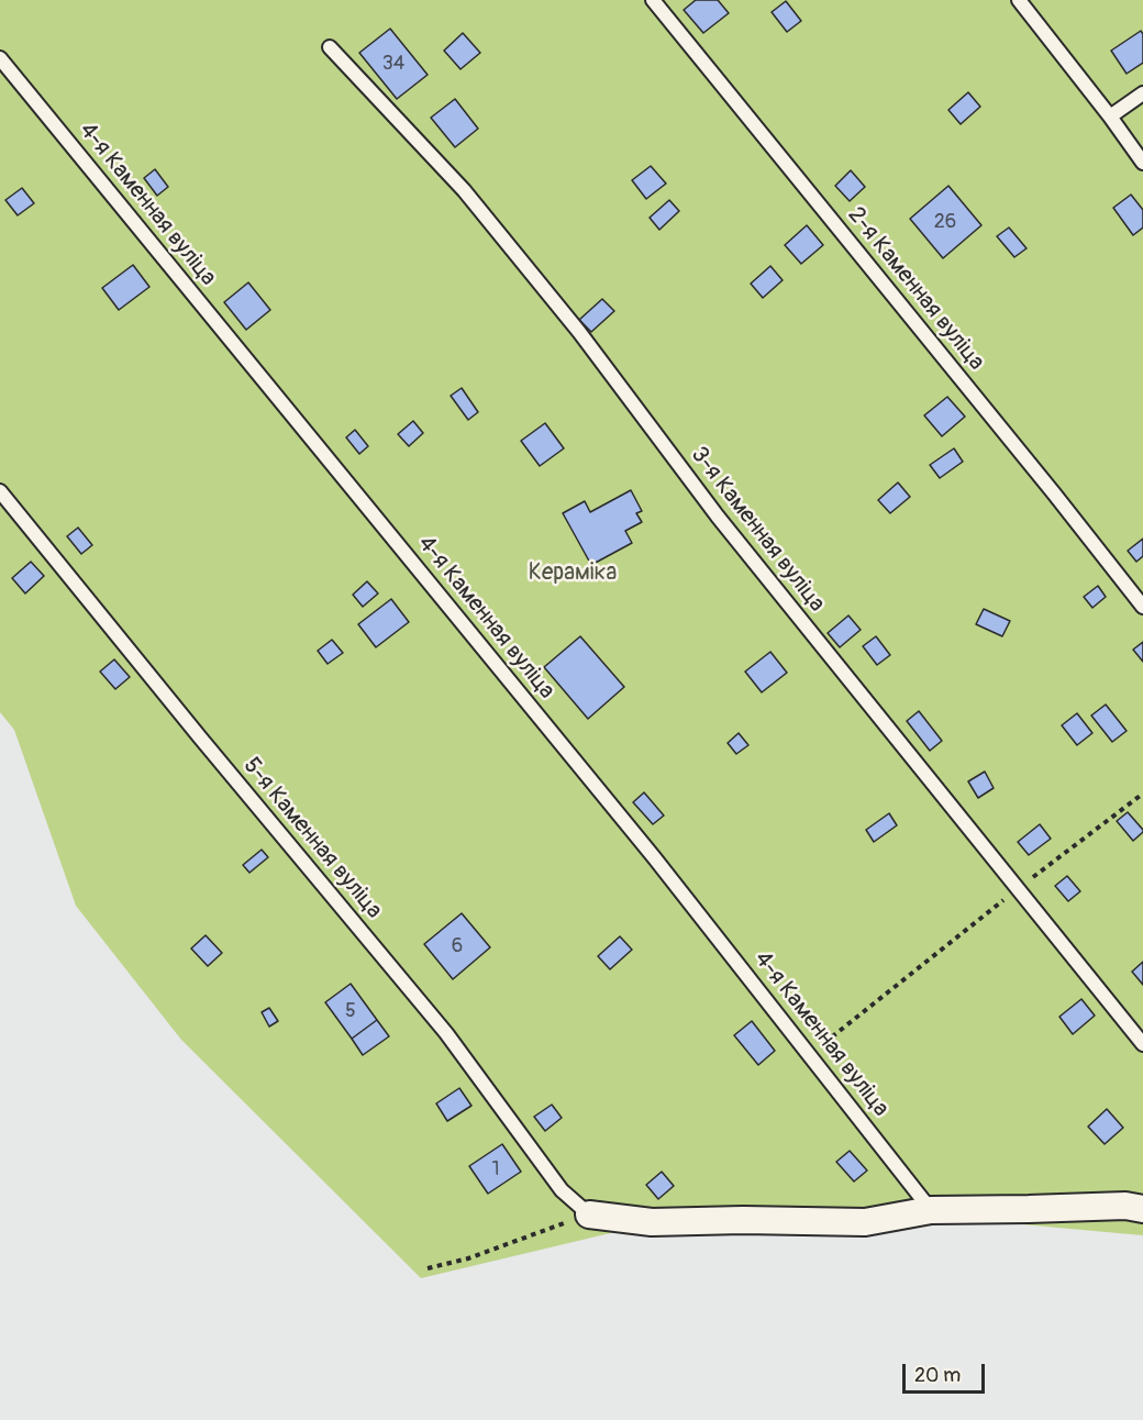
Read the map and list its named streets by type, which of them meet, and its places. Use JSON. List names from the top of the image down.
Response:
{
  "streets": {
    "lane": [
      "4-я Каменная вуліца",
      "2-я Каменная вуліца",
      "3-я Каменная вуліца",
      "5-я Каменная вуліца"
    ]
  },
  "parks": ["Кераміка"],
  "house_numbers": [
    "34",
    "26",
    "6",
    "5",
    "1"
  ],
  "scale_bar": "20 m"
}
